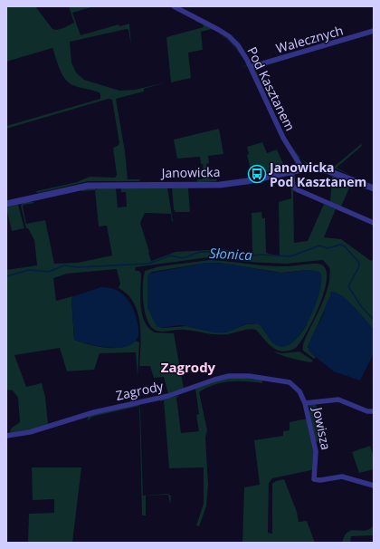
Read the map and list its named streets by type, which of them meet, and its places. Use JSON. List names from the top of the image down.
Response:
{
  "streets": {
    "street": [
      "Walecznych",
      "Pod Kasztanem",
      "Janowicka",
      "Zagrody",
      "Jowisza"
    ]
  },
  "crossings": [
    ["Walecznych", "Pod Kasztanem"],
    ["Pod Kasztanem", "Janowicka"],
    ["Zagrody", "Jowisza"]
  ],
  "districts": ["Zagrody"],
  "water": ["Słonica"],
  "places": {
    "bus stop": ["Janowicka Pod Kasztanem"]
  }
}
